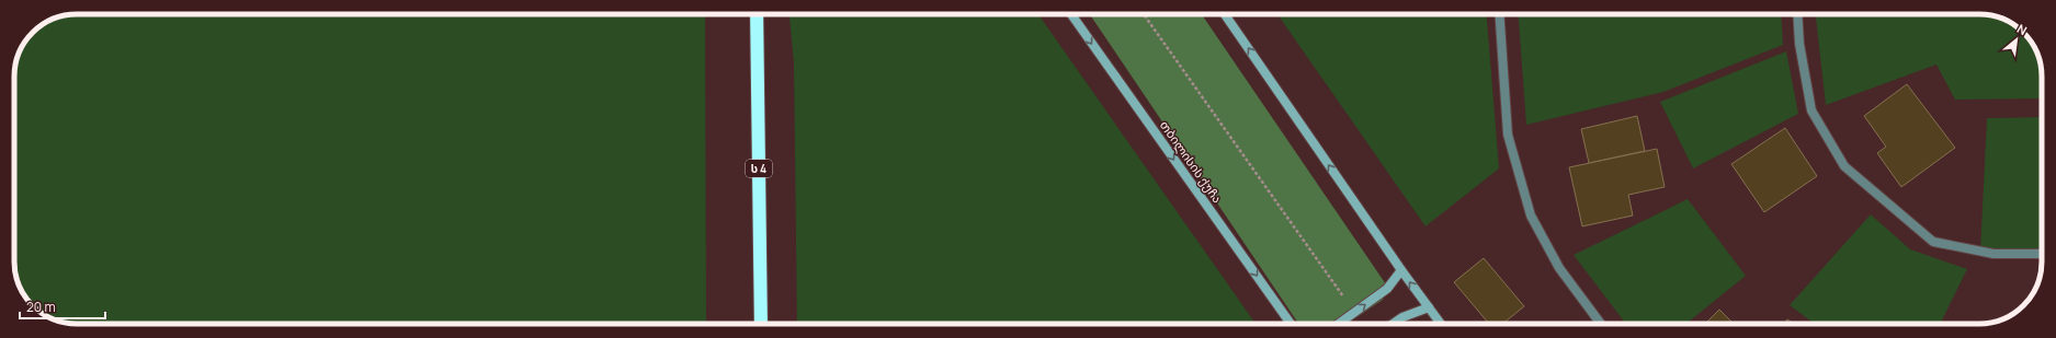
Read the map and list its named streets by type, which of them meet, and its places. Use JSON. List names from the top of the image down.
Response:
{
  "streets": {
    "highway": ["ს 4"],
    "main road": ["თბილისის ქუჩა"]
  },
  "one_way": ["თბილისის ქუჩა"],
  "scale_bar": "20 m",
  "north": "top right"
}
